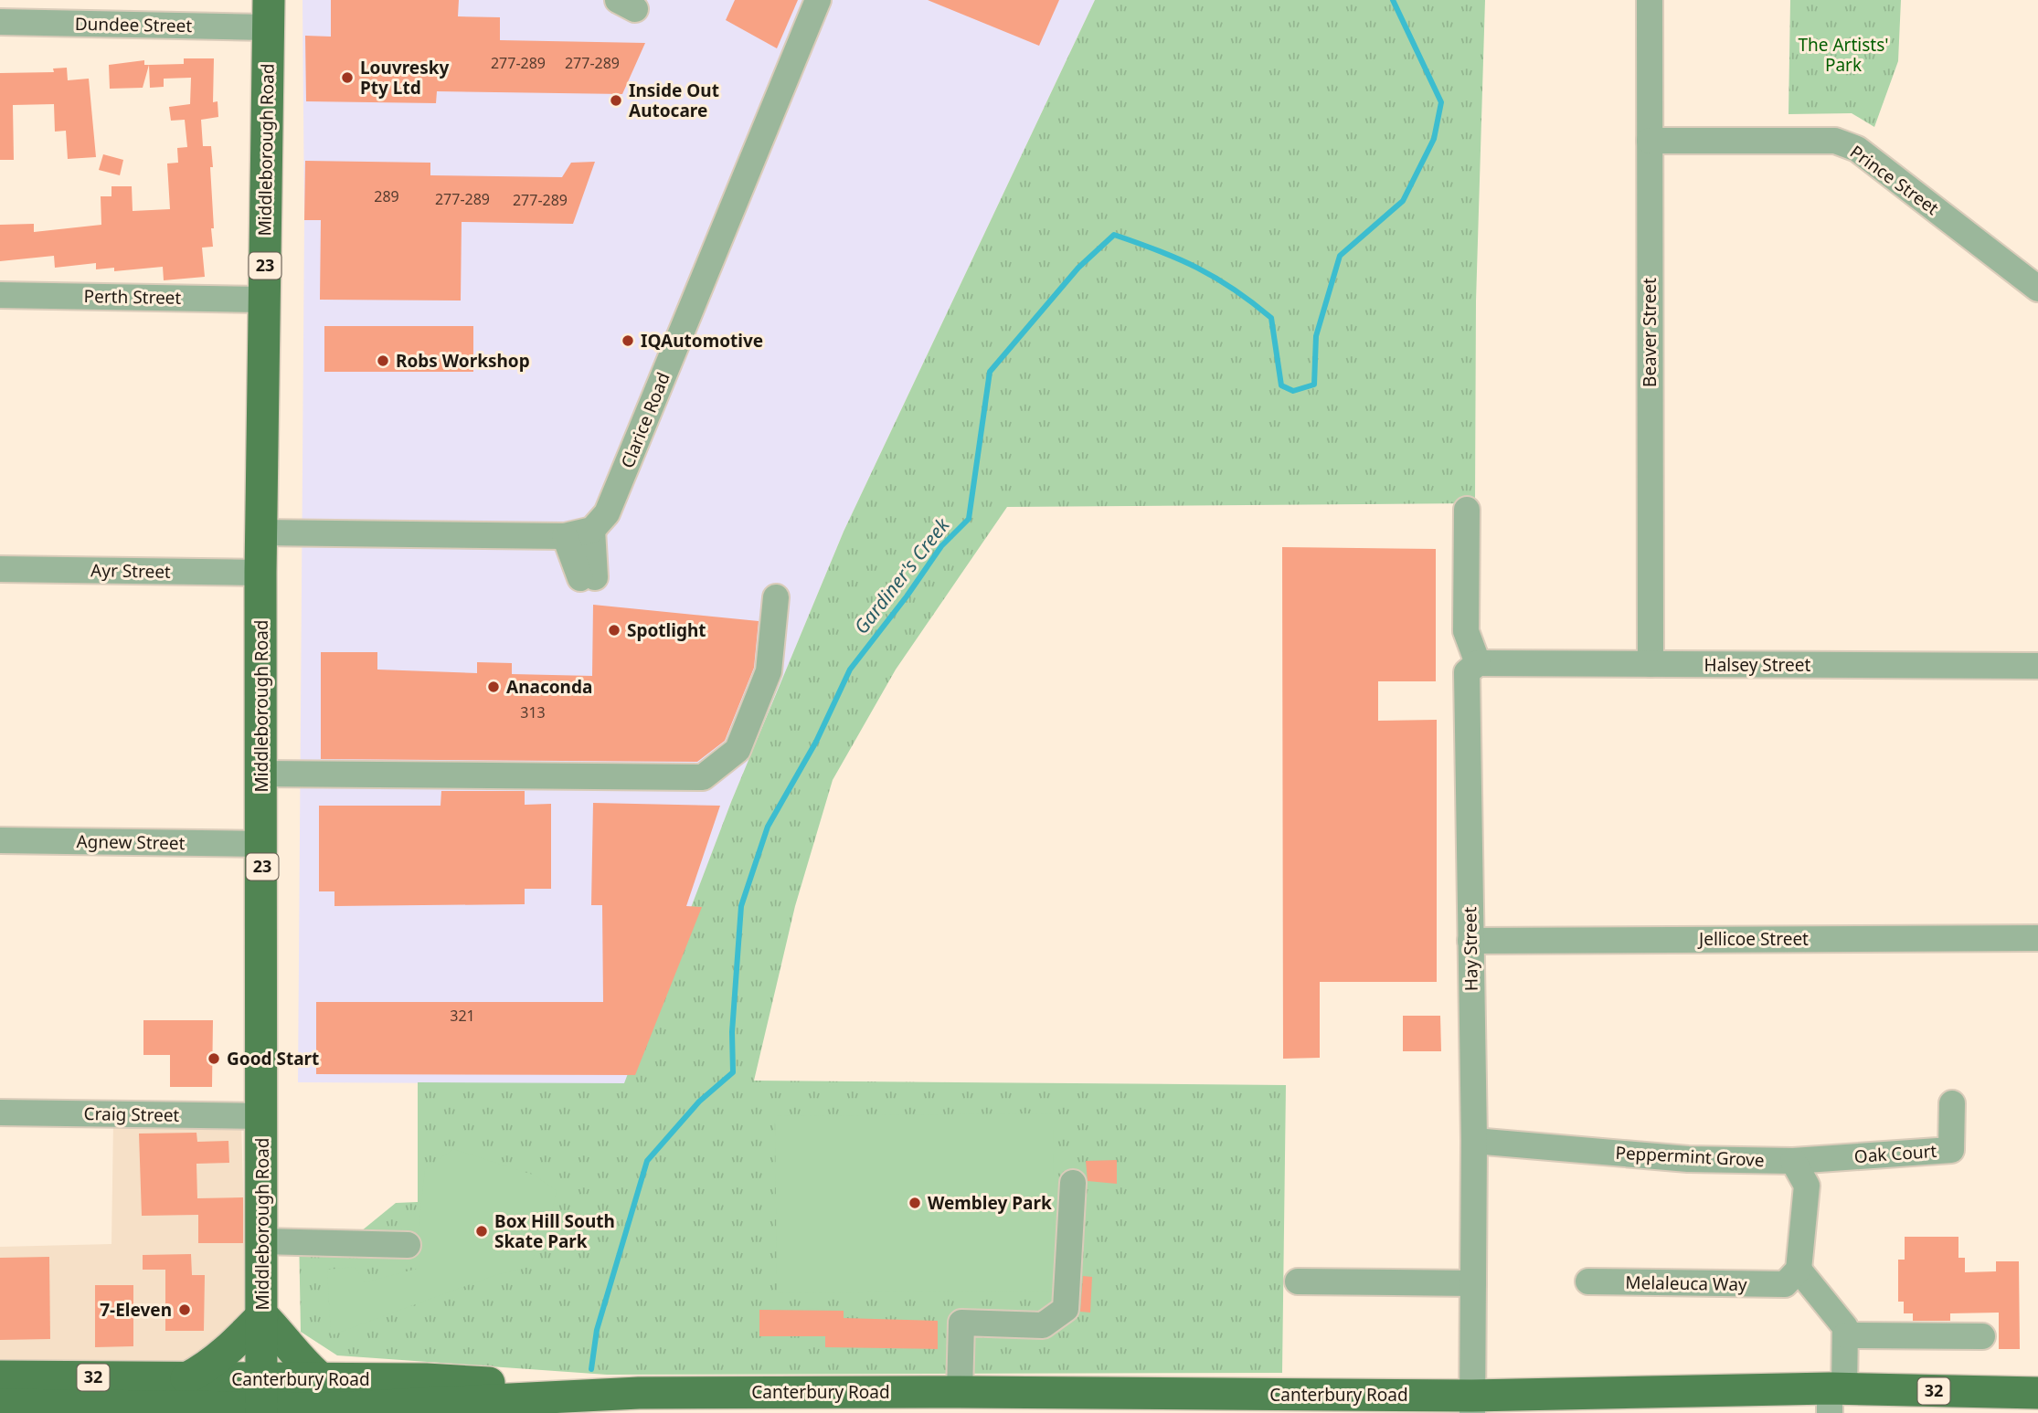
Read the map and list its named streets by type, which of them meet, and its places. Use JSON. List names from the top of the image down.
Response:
{
  "streets": {
    "main road": [
      "Middleborough Road",
      "23",
      "32",
      "Canterbury Road"
    ],
    "street": [
      "Dundee Street",
      "Prince Street",
      "Perth Street",
      "Beaver Street",
      "Clarice Road",
      "Ayr Street",
      "Halsey Street",
      "Agnew Street",
      "Jellicoe Street",
      "Hay Street",
      "Craig Street",
      "Oak Court",
      "Peppermint Grove",
      "Melaleuca Way"
    ]
  },
  "crossings": [
    ["Dundee Street", "Middleborough Road"],
    ["Middleborough Road", "Perth Street"],
    ["Middleborough Road", "Ayr Street"],
    ["Middleborough Road", "Agnew Street"],
    ["Middleborough Road", "Craig Street"],
    ["Middleborough Road", "Canterbury Road"],
    ["Prince Street", "Beaver Street"],
    ["Beaver Street", "Halsey Street"],
    ["Halsey Street", "Hay Street"],
    ["Jellicoe Street", "Hay Street"],
    ["Hay Street", "Peppermint Grove"],
    ["Hay Street", "Canterbury Road"],
    ["Oak Court", "Peppermint Grove"]
  ],
  "water": ["Gardiner's Creek"],
  "parks": ["The Artists' Park"],
  "places": [
    "Louvresky Pty Ltd",
    "Inside Out Autocare",
    "IQAutomotive",
    "Robs Workshop",
    "Spotlight",
    "Anaconda",
    "Good Start",
    "Wembley Park",
    "Box Hill South Skate Park",
    "7-Eleven"
  ],
  "house_numbers": [
    "277-289",
    "277-289",
    "289",
    "277-289",
    "277-289",
    "313",
    "321"
  ]
}
